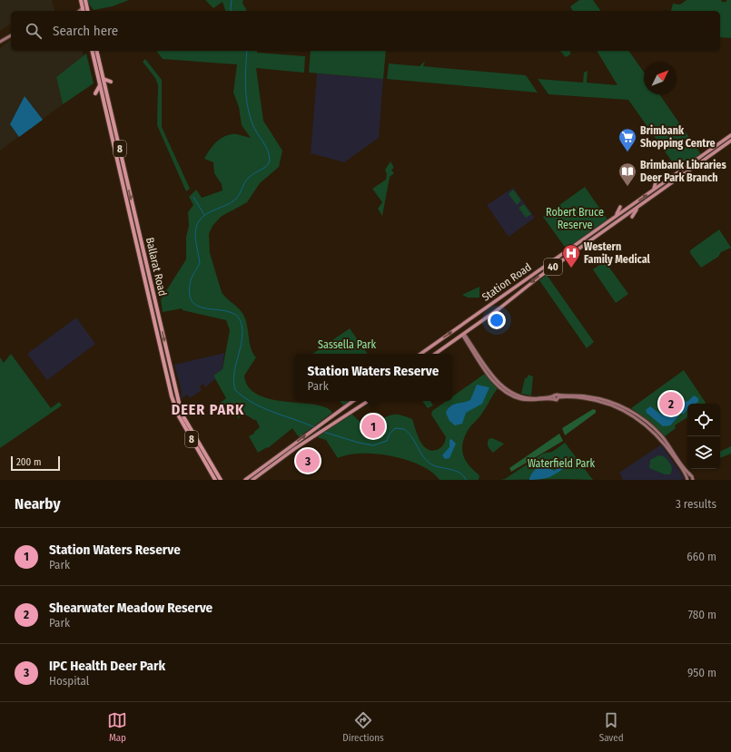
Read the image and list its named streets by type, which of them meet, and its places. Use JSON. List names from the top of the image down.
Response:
{
  "streets": {
    "highway": ["8", "Ballarat Road"],
    "main road": ["40", "Station Road"]
  },
  "districts": ["DEER PARK"],
  "parks": ["Robert Bruce Reserve", "Sassella Park", "Waterfield Park"],
  "places": {
    "supermarket": ["Brimbank Shopping Centre"],
    "library": ["Brimbank Libraries Deer Park Branch"],
    "hospital": ["Western Family Medical"]
  },
  "scale_bar": "200 m",
  "north": "top right",
  "page": {
    "search": "Search here",
    "popup": ["Station Waters Reserve", "Park"],
    "pins": ["2", "1", "3"],
    "scale": "200 m",
    "heading": ["Nearby", "3 results"],
    "list": [
      {
        "mark": "1",
        "name": "Station Waters Reserve",
        "note": "Park",
        "value": "660 m"
      },
      {
        "mark": "2",
        "name": "Shearwater Meadow Reserve",
        "note": "Park",
        "value": "780 m"
      },
      {
        "mark": "3",
        "name": "IPC Health Deer Park",
        "note": "Hospital",
        "value": "950 m"
      }
    ],
    "nav": ["Map", "Directions", "Saved"]
  }
}
